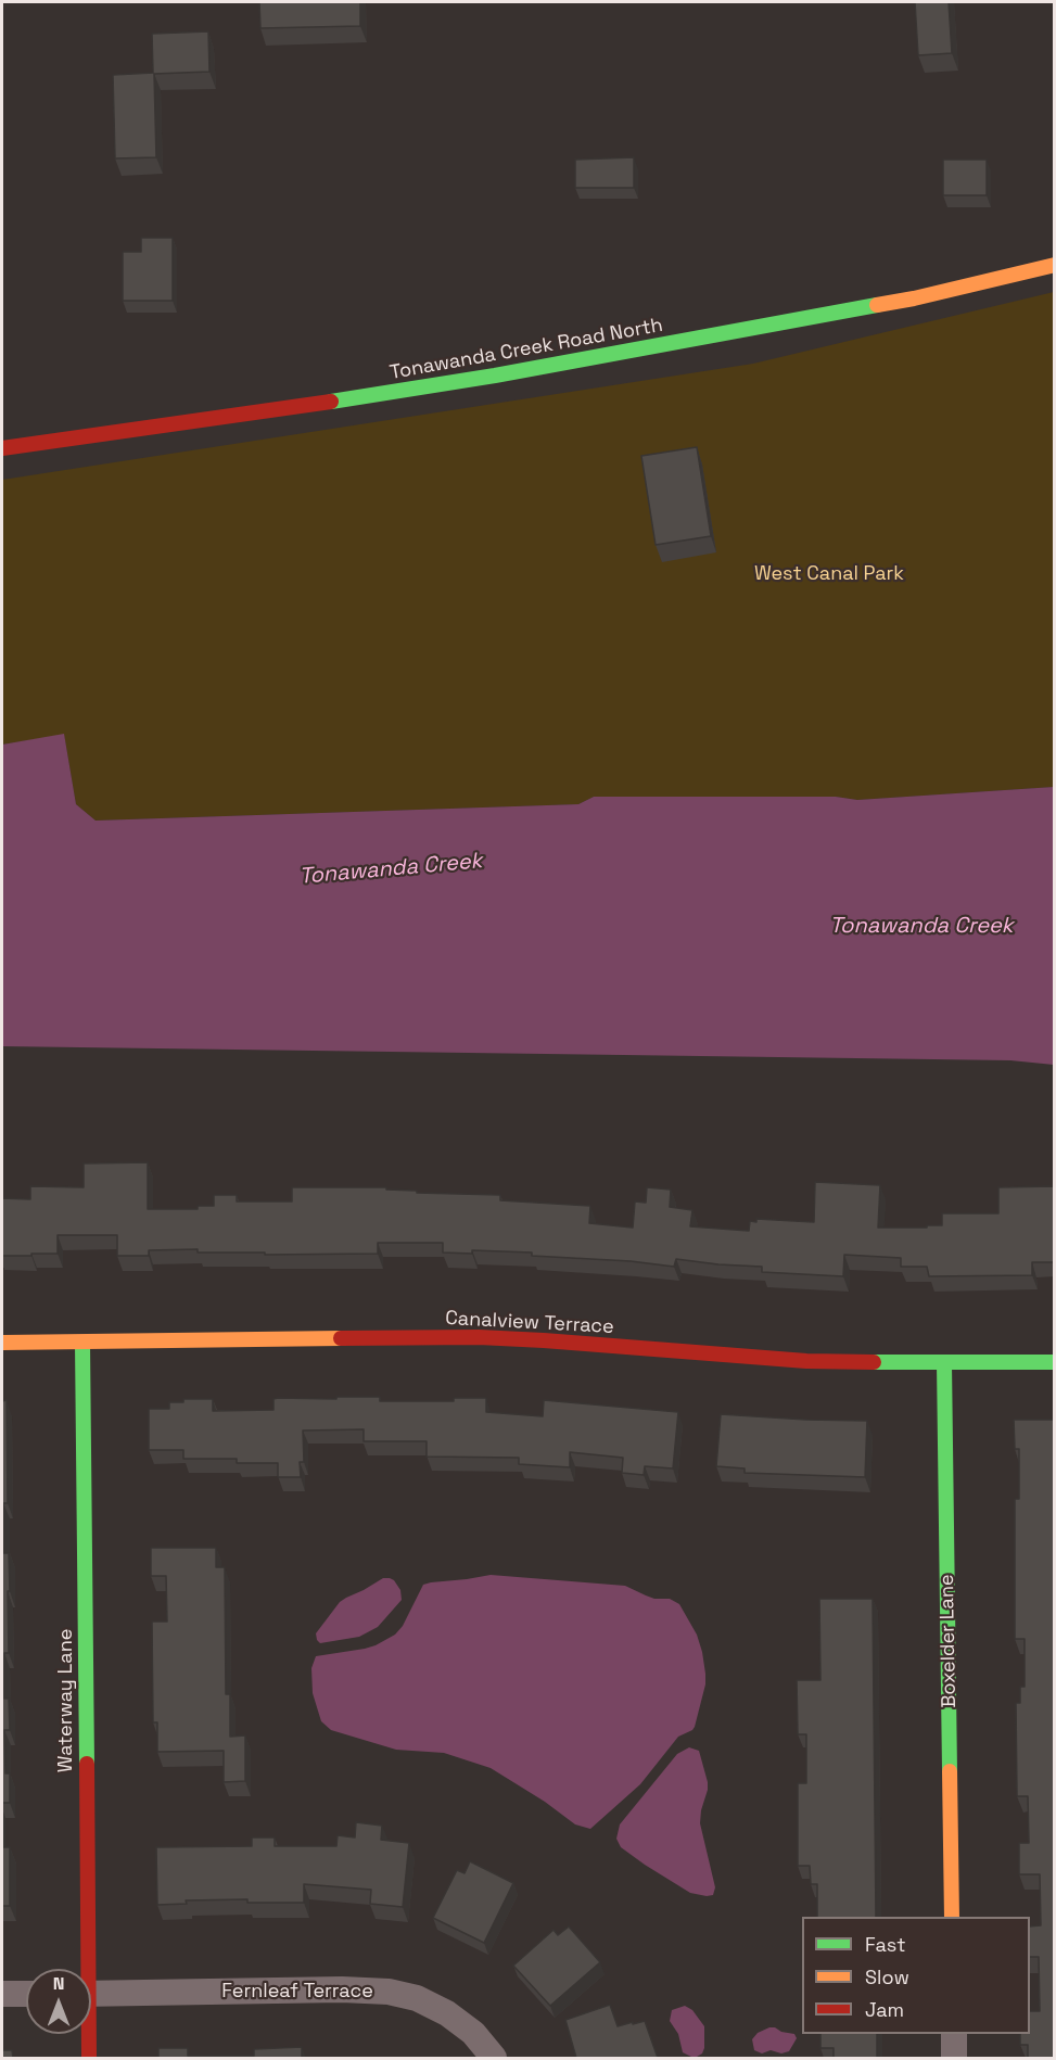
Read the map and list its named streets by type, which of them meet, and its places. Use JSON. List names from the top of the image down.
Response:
{
  "streets": {
    "street": [
      "Tonawanda Creek Road North",
      "Canalview Terrace",
      "Boxelder Lane",
      "Waterway Lane",
      "Fernleaf Terrace"
    ]
  },
  "crossings": [
    ["Canalview Terrace", "Boxelder Lane"],
    ["Canalview Terrace", "Waterway Lane"]
  ],
  "water": ["Tonawanda Creek"],
  "parks": ["West Canal Park"],
  "legend": ["Fast", "Slow", "Jam"],
  "north": "top"
}
